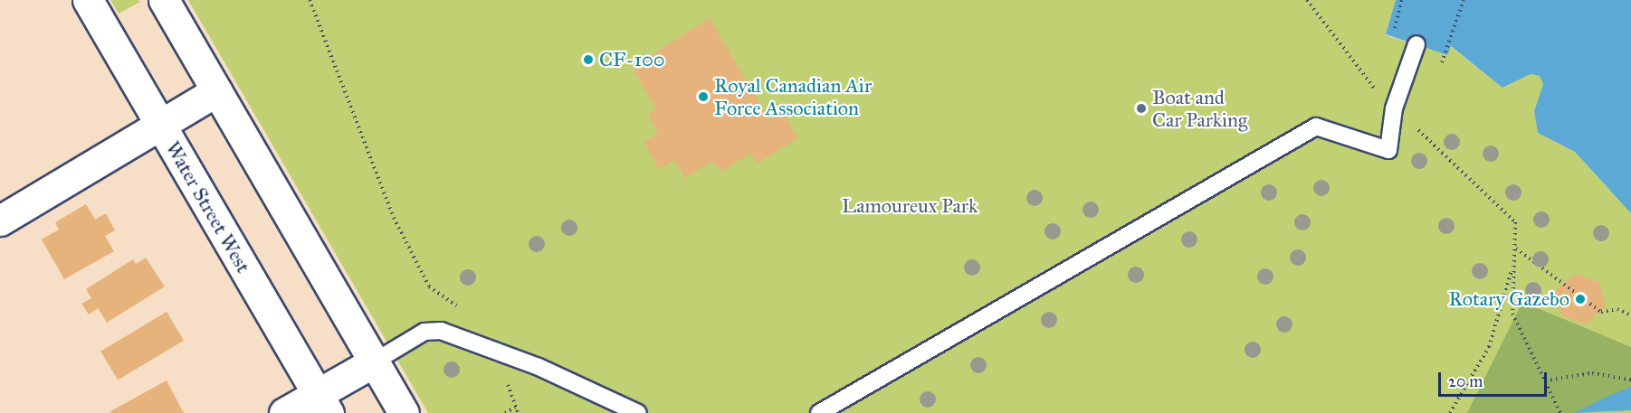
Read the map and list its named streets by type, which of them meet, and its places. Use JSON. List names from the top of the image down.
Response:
{
  "streets": {
    "main road": ["Water Street West"]
  },
  "parks": ["Lamoureux Park"],
  "places": [
    "CF-100",
    "Royal Canadian Air Force Association",
    "Boat and Car Parking",
    "Rotary Gazebo"
  ],
  "scale_bar": "20 m"
}
